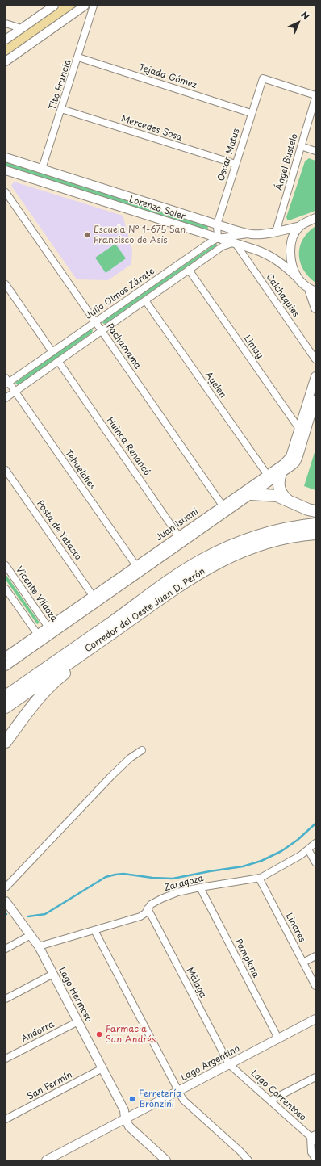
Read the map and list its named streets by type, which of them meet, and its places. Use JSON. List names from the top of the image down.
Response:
{
  "streets": {
    "highway": ["Corredor del Oeste Juan D. Perón"],
    "street": [
      "Tejada Gómez",
      "Tito Francia",
      "Mercedes Sosa",
      "Oscar Matus",
      "Ángel Bustelo",
      "Lorenzo Soler",
      "Julio Olmos Zárate",
      "Calchaquies",
      "Pachamama",
      "Limay",
      "Ayelen",
      "Huinca Renancó",
      "Tehuelches",
      "Juan Isuani",
      "Posta de Yatasto",
      "Vicente Vildoza",
      "Zaragoza",
      "Linares",
      "Pamplona",
      "Málaga",
      "Lago Hermoso",
      "Andorra",
      "Lago Argentino",
      "San Fermín",
      "Lago Correntoso"
    ]
  },
  "crossings": [
    ["Tejada Gómez", "Tito Francia"],
    ["Tejada Gómez", "Oscar Matus"],
    ["Tito Francia", "Mercedes Sosa"],
    ["Tito Francia", "Lorenzo Soler"],
    ["Mercedes Sosa", "Oscar Matus"],
    ["Oscar Matus", "Ángel Bustelo"],
    ["Oscar Matus", "Lorenzo Soler"],
    ["Oscar Matus", "Julio Olmos Zárate"],
    ["Ángel Bustelo", "Lorenzo Soler"],
    ["Lorenzo Soler", "Julio Olmos Zárate"],
    ["Lorenzo Soler", "Calchaquies"],
    ["Julio Olmos Zárate", "Pachamama"],
    ["Julio Olmos Zárate", "Tehuelches"],
    ["Pachamama", "Juan Isuani"],
    ["Limay", "Juan Isuani"],
    ["Ayelen", "Juan Isuani"],
    ["Huinca Renancó", "Juan Isuani"],
    ["Tehuelches", "Juan Isuani"],
    ["Juan Isuani", "Posta de Yatasto"],
    ["Juan Isuani", "Vicente Vildoza"],
    ["Zaragoza", "Linares"],
    ["Zaragoza", "Pamplona"],
    ["Zaragoza", "Málaga"],
    ["Zaragoza", "Lago Hermoso"],
    ["Pamplona", "Lago Argentino"],
    ["Málaga", "Lago Argentino"],
    ["Málaga", "Lago Correntoso"],
    ["Lago Hermoso", "Andorra"],
    ["Lago Hermoso", "Lago Argentino"],
    ["Lago Hermoso", "San Fermín"],
    ["Lago Argentino", "Lago Correntoso"]
  ],
  "places": ["Escuela N° 1-675 San Francisco de Asís", "Farmacia San Andrés", "Ferretería Bronzini"],
  "north": "top right"
}
